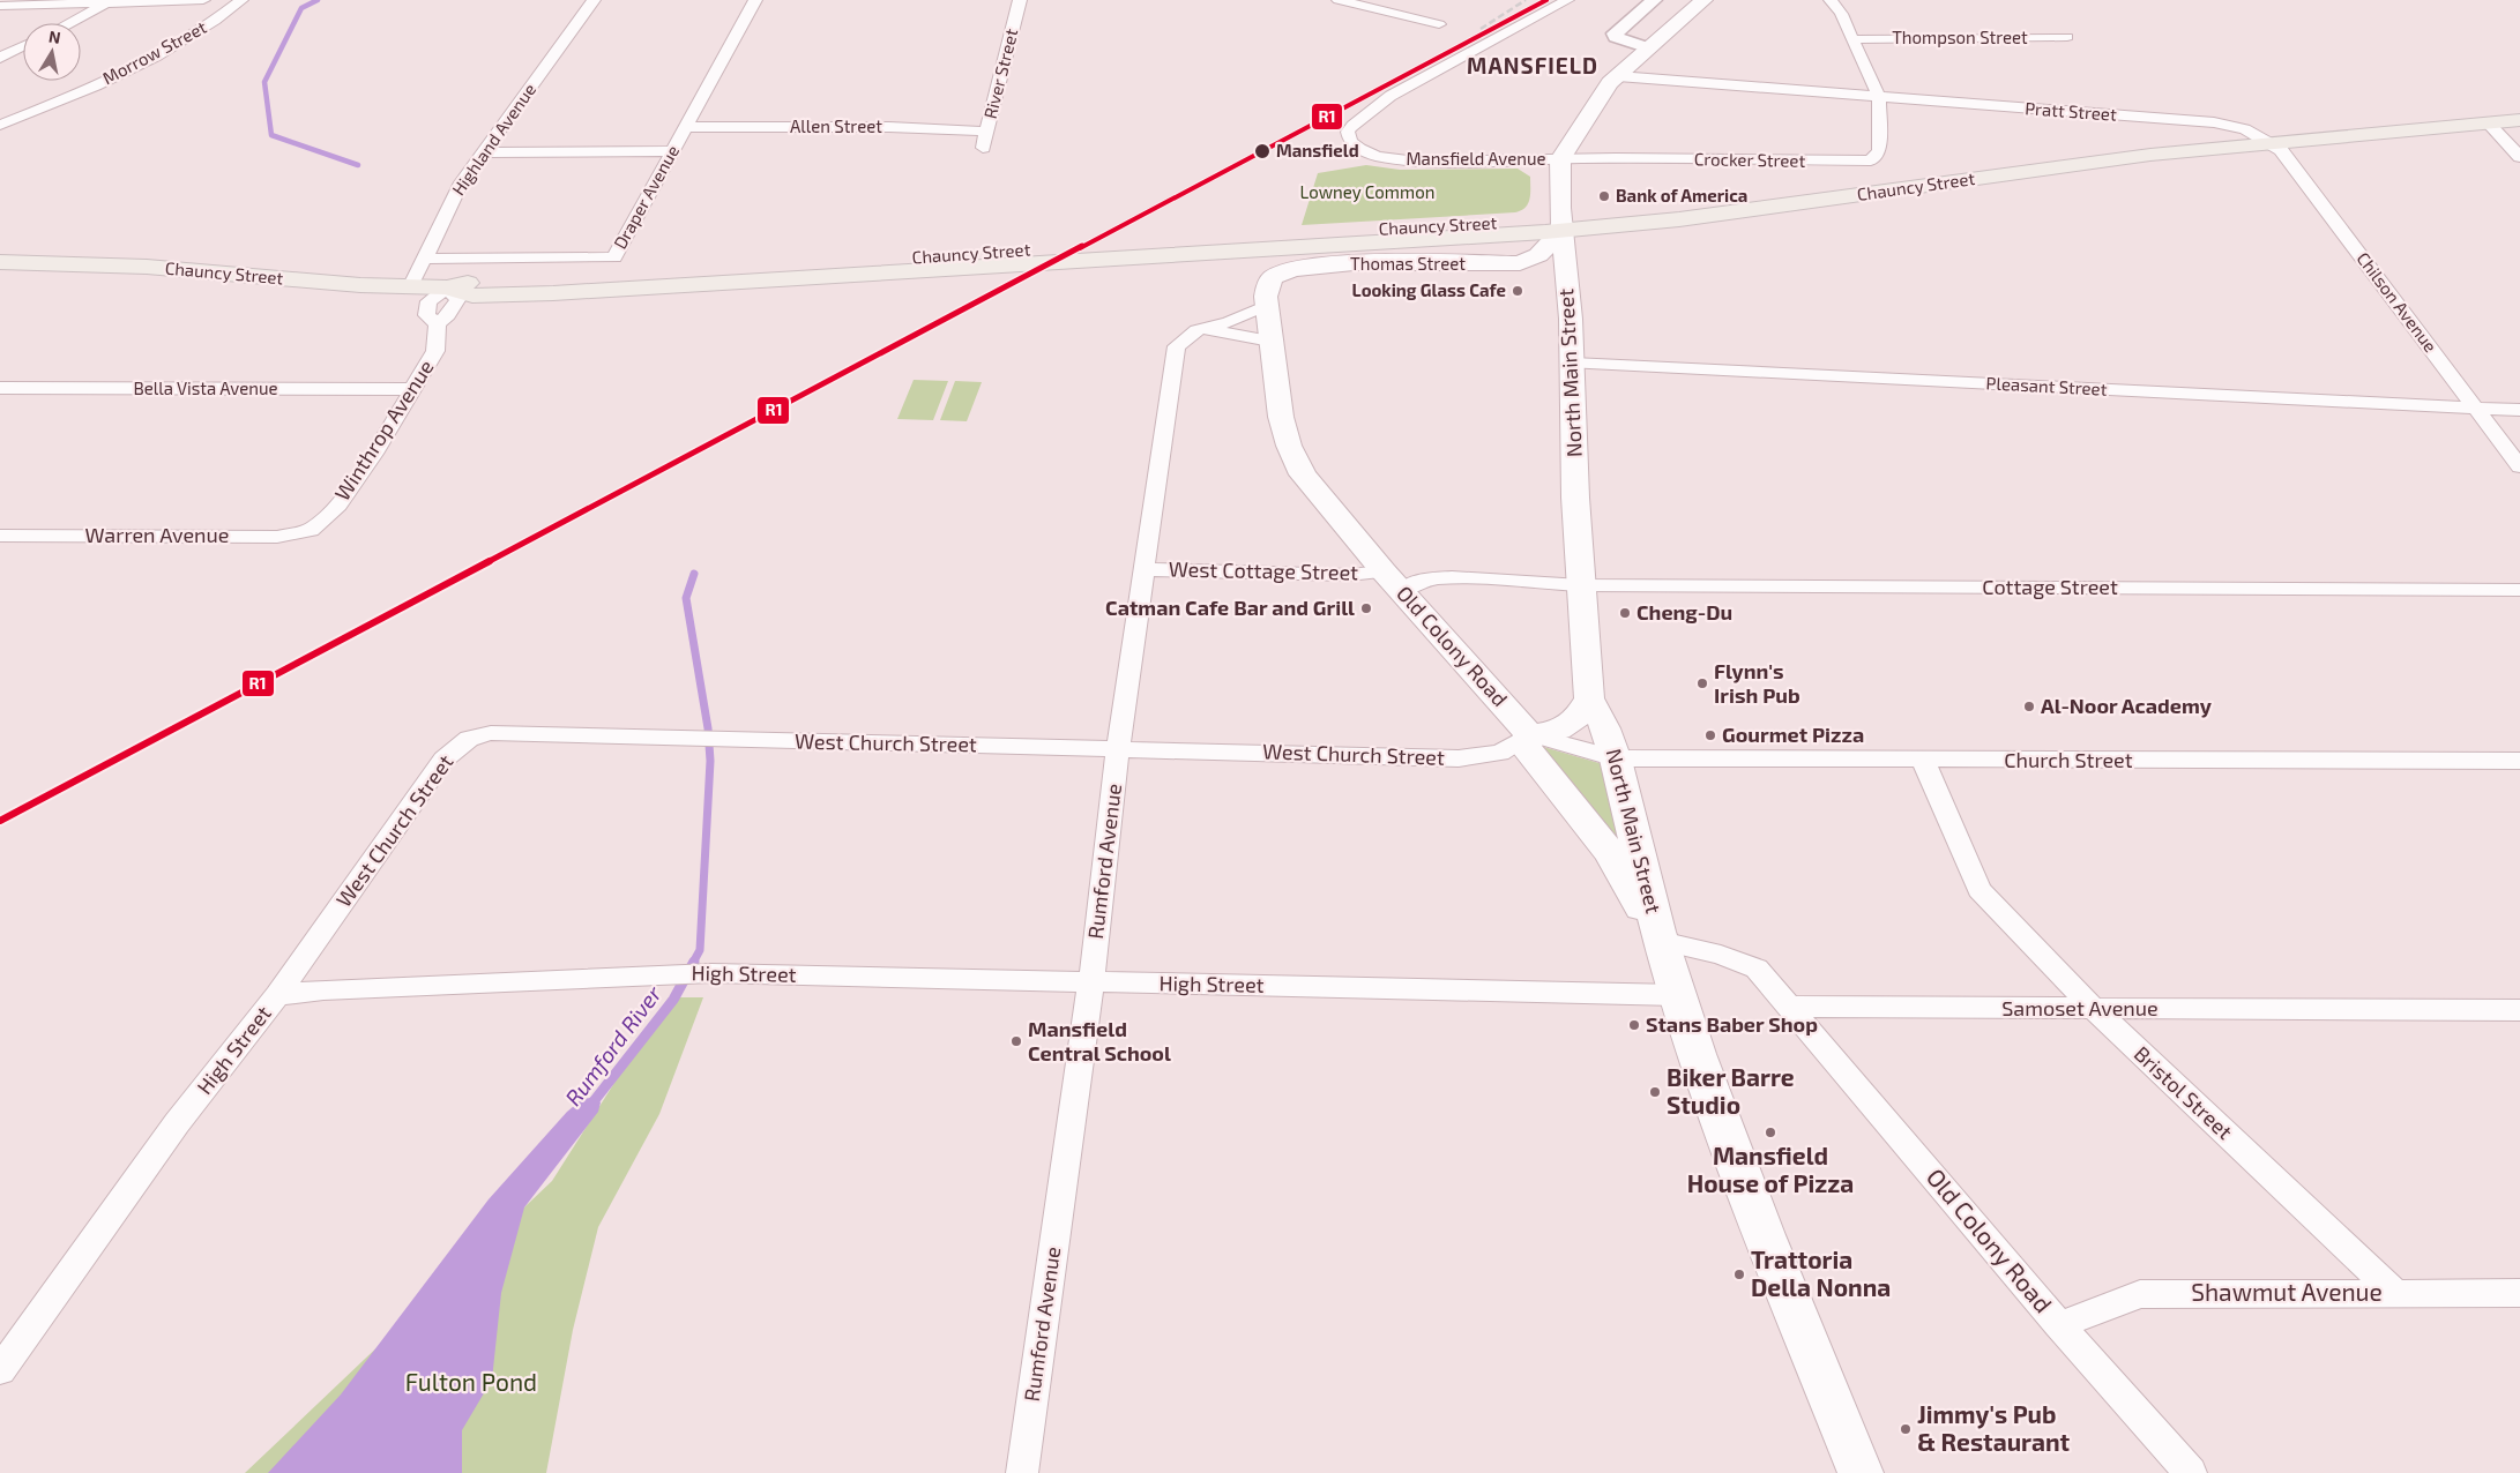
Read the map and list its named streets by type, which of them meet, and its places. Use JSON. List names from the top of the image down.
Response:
{
  "streets": {
    "main road": [
      "Chauncy Street",
      "Thomas Street",
      "North Main Street",
      "Old Colony Road"
    ],
    "street": [
      "Thompson Street",
      "Morrow Street",
      "River Street",
      "Pratt Street",
      "Allen Street",
      "Highland Avenue",
      "Mansfield Avenue",
      "Crocker Street",
      "Draper Avenue",
      "Chilson Avenue",
      "Pleasant Street",
      "Bella Vista Avenue",
      "Winthrop Avenue",
      "Warren Avenue",
      "West Cottage Street",
      "Cottage Street",
      "West Church Street",
      "Church Street",
      "Rumford Avenue",
      "High Street",
      "Samoset Avenue",
      "Bristol Street",
      "Shawmut Avenue"
    ]
  },
  "crossings": [
    ["River Street", "Allen Street"],
    ["Pratt Street", "Crocker Street"],
    ["Pratt Street", "Chauncy Street"],
    ["Pratt Street", "Chilson Avenue"],
    ["Allen Street", "Draper Avenue"],
    ["Highland Avenue", "Chauncy Street"],
    ["Highland Avenue", "Draper Avenue"],
    ["Mansfield Avenue", "Crocker Street"],
    ["Mansfield Avenue", "North Main Street"],
    ["Crocker Street", "North Main Street"],
    ["Chauncy Street", "Chilson Avenue"],
    ["Chauncy Street", "North Main Street"],
    ["Chauncy Street", "Winthrop Avenue"],
    ["Thomas Street", "Old Colony Road"],
    ["Thomas Street", "Rumford Avenue"],
    ["Chilson Avenue", "Pleasant Street"],
    ["North Main Street", "Pleasant Street"],
    ["North Main Street", "West Cottage Street"],
    ["North Main Street", "Cottage Street"],
    ["North Main Street", "Old Colony Road"],
    ["North Main Street", "Church Street"],
    ["North Main Street", "High Street"],
    ["Bella Vista Avenue", "Winthrop Avenue"],
    ["Winthrop Avenue", "Warren Avenue"],
    ["West Cottage Street", "Cottage Street"],
    ["West Cottage Street", "Old Colony Road"],
    ["West Cottage Street", "Rumford Avenue"],
    ["Old Colony Road", "West Church Street"],
    ["Old Colony Road", "Rumford Avenue"],
    ["Old Colony Road", "Samoset Avenue"],
    ["Old Colony Road", "Shawmut Avenue"],
    ["West Church Street", "Rumford Avenue"],
    ["West Church Street", "High Street"],
    ["Church Street", "Bristol Street"],
    ["Rumford Avenue", "High Street"],
    ["Samoset Avenue", "Bristol Street"],
    ["Bristol Street", "Shawmut Avenue"]
  ],
  "districts": ["MANSFIELD"],
  "water": ["Rumford River"],
  "parks": ["Lowney Common", "Fulton Pond"],
  "places": [
    "Mansfield",
    "Bank of America",
    "Looking Glass Cafe",
    "Catman Cafe Bar and Grill",
    "Cheng-Du",
    "Flynn's Irish Pub",
    "Al-Noor Academy",
    "Gourmet Pizza",
    "Stans Baber Shop",
    "Mansfield Central School",
    "Biker Barre Studio",
    "Mansfield House of Pizza",
    "Trattoria Della Nonna",
    "Jimmy's Pub & Restaurant"
  ],
  "lines": ["transit line R1"],
  "north": "top"
}
